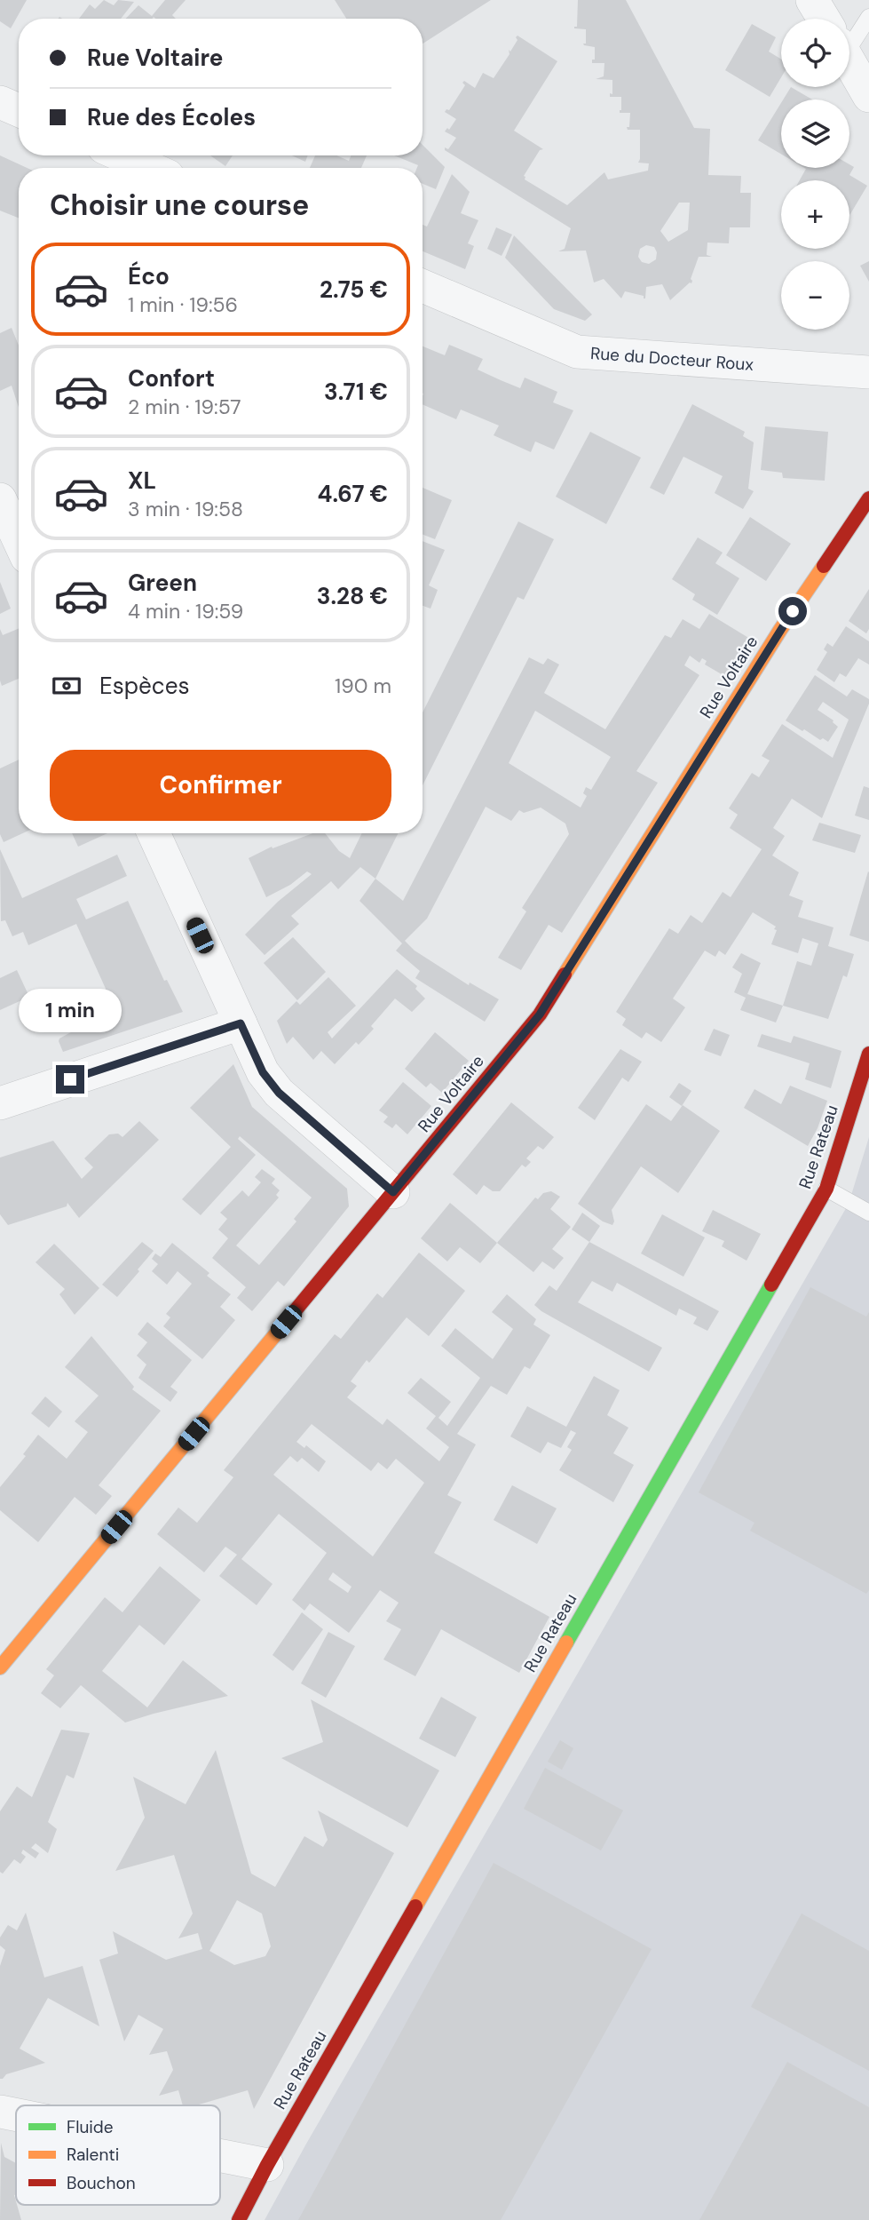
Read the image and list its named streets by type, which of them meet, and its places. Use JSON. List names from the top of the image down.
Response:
{
  "streets": {
    "street": ["Rue du Docteur Roux", "Rue Voltaire", "Rue Rateau"]
  },
  "legend": ["Fluide", "Ralenti", "Bouchon"],
  "page": {
    "map_buttons": ["+", "−"],
    "banner": ["Rue Voltaire", "Rue des Écoles"],
    "heading": "Choisir une course",
    "list": [
      {
        "name": "Éco",
        "note": "1 min · 19:56",
        "value": "2.75 €"
      },
      {
        "name": "Confort",
        "note": "2 min · 19:57",
        "value": "3.71 €"
      },
      {
        "name": "XL",
        "note": "3 min · 19:58",
        "value": "4.67 €"
      },
      {
        "name": "Green",
        "note": "4 min · 19:59",
        "value": "3.28 €"
      }
    ],
    "pay": ["Espèces", "190 m"],
    "buttons": "Confirmer",
    "bubble": "1 min"
  }
}
